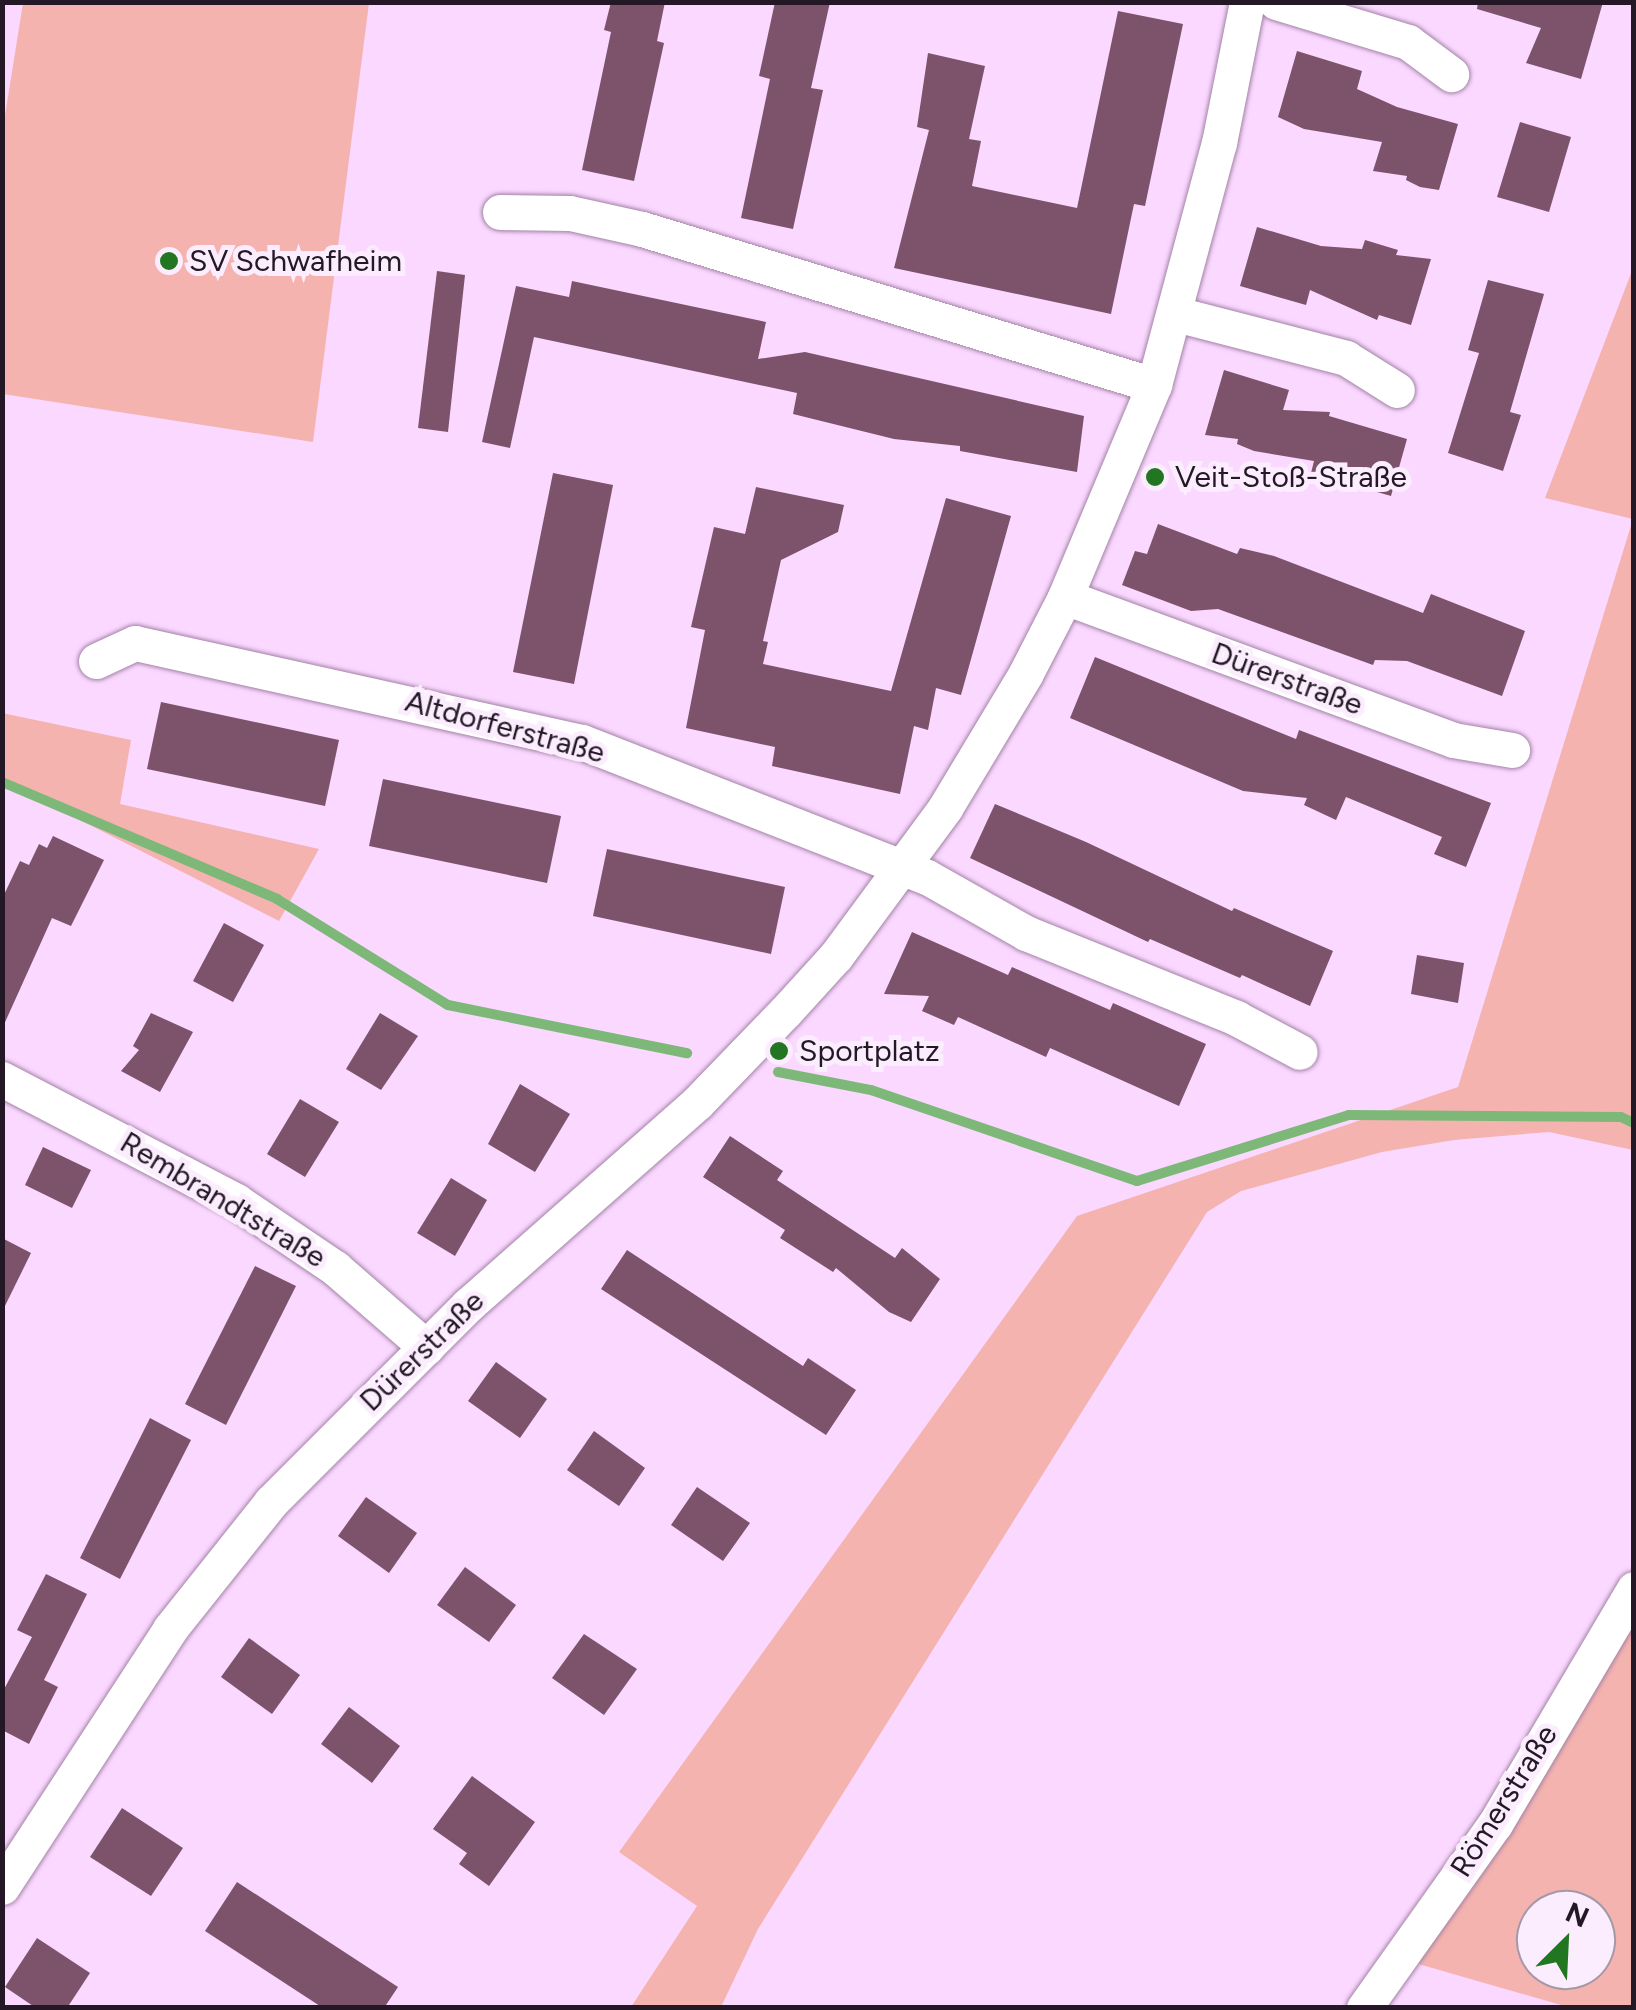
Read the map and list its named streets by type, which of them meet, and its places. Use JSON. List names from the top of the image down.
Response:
{
  "streets": {
    "street": [
      "Dürerstraße",
      "Altdorferstraße",
      "Rembrandtstraße",
      "Römerstraße"
    ]
  },
  "crossings": [
    ["Dürerstraße", "Altdorferstraße"],
    ["Dürerstraße", "Rembrandtstraße"]
  ],
  "places": ["SV Schwafheim", "Veit-Stoß-Straße", "Sportplatz"],
  "north": "top right"
}
